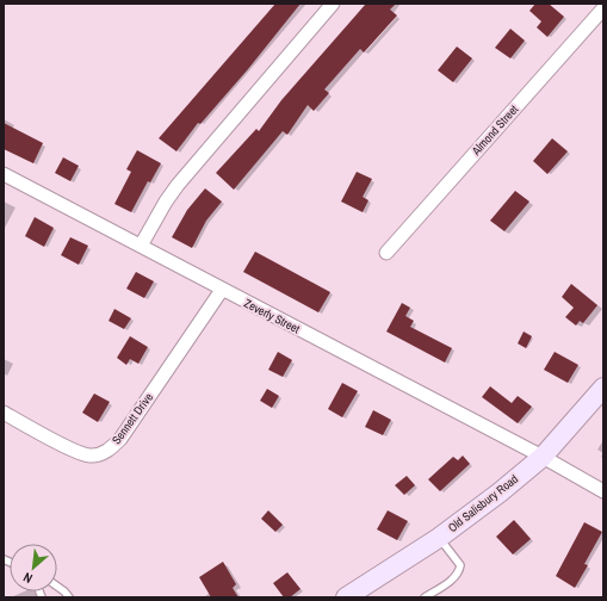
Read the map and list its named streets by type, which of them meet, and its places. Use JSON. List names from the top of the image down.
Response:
{
  "streets": {
    "main road": ["Old Salisbury Road"],
    "street": ["Almond Street", "Zeverly Street", "Sennett Drive"]
  },
  "crossings": [
    ["Zeverly Street", "Sennett Drive"],
    ["Zeverly Street", "Old Salisbury Road"]
  ],
  "north": "bottom left"
}
